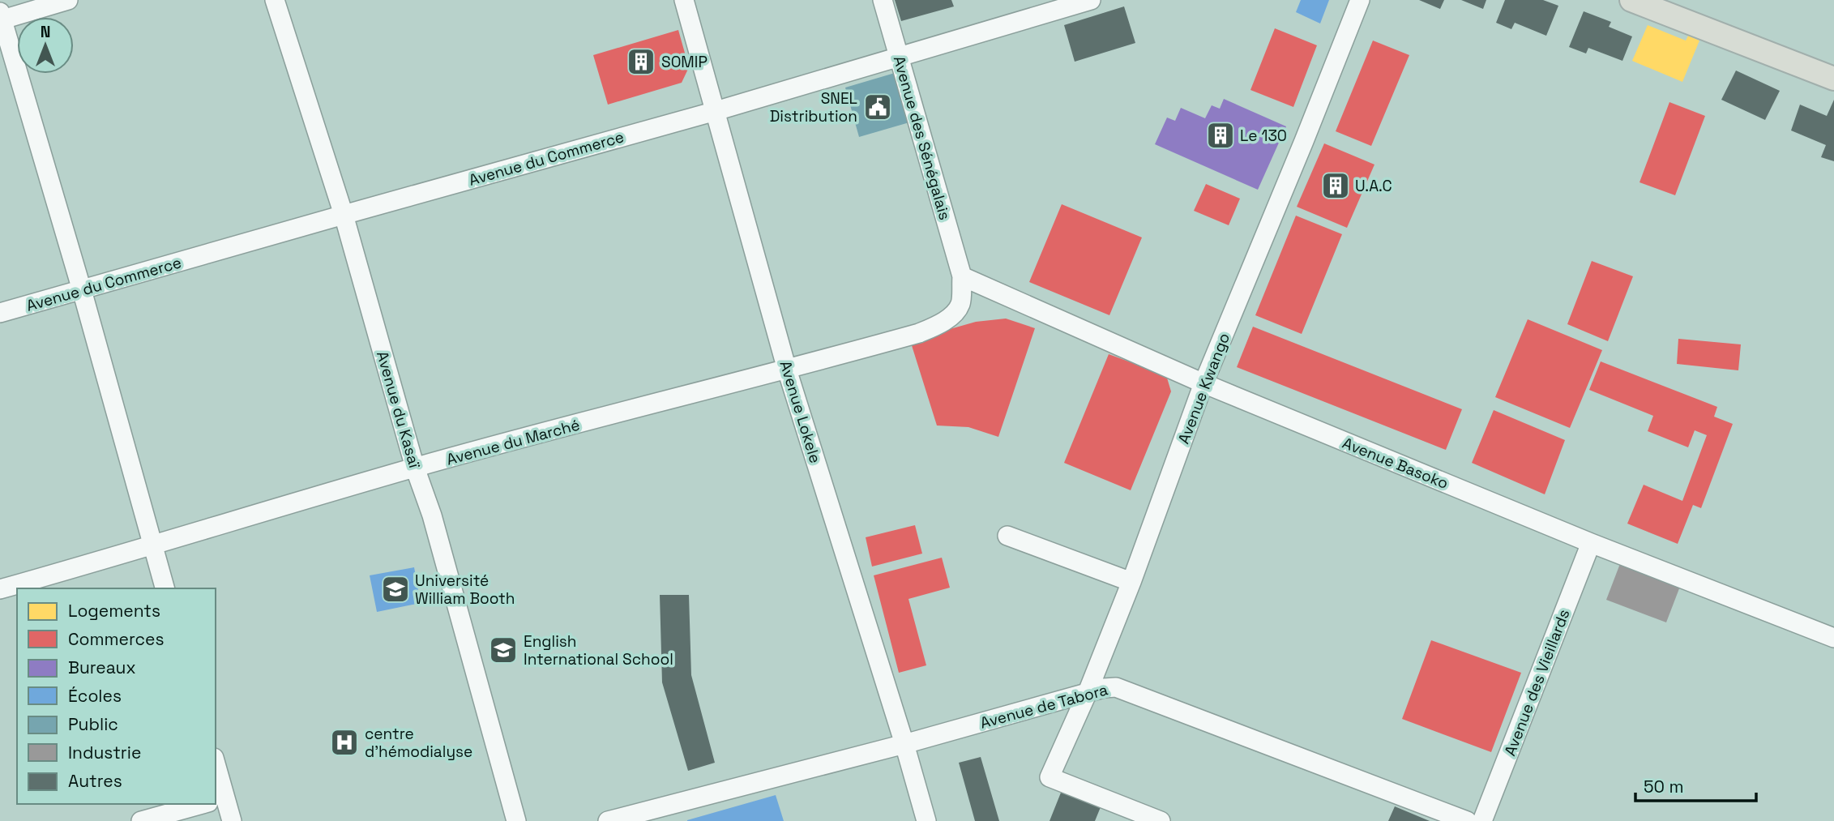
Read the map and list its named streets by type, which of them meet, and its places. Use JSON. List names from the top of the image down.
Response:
{
  "streets": {
    "street": [
      "Avenue des Sénégalais",
      "Avenue du Commerce",
      "Avenue Kwango",
      "Avenue du Kasaï",
      "Avenue Lokele",
      "Avenue du Marché",
      "Avenue Basoko",
      "Avenue des Vieillards",
      "Avenue de Tabora"
    ]
  },
  "crossings": [
    ["Avenue des Sénégalais", "Avenue du Commerce"],
    ["Avenue des Sénégalais", "Avenue du Marché"],
    ["Avenue des Sénégalais", "Avenue Basoko"],
    ["Avenue du Commerce", "Avenue du Kasaï"],
    ["Avenue du Commerce", "Avenue Lokele"],
    ["Avenue Kwango", "Avenue Basoko"],
    ["Avenue Kwango", "Avenue de Tabora"],
    ["Avenue du Kasaï", "Avenue du Marché"],
    ["Avenue Lokele", "Avenue du Marché"],
    ["Avenue Lokele", "Avenue de Tabora"],
    ["Avenue du Marché", "Avenue Basoko"],
    ["Avenue Basoko", "Avenue des Vieillards"]
  ],
  "places": {
    "building": ["SOMIP", "Le 130", "U.A.C"],
    "public building": ["SNEL Distribution"],
    "school or university": ["Université William Booth", "English International School"],
    "hospital": ["centre d'hémodialyse"]
  },
  "legend": [
    "Logements",
    "Commerces",
    "Bureaux",
    "Écoles",
    "Public",
    "Industrie",
    "Autres"
  ],
  "scale_bar": "50 m",
  "north": "top"
}
